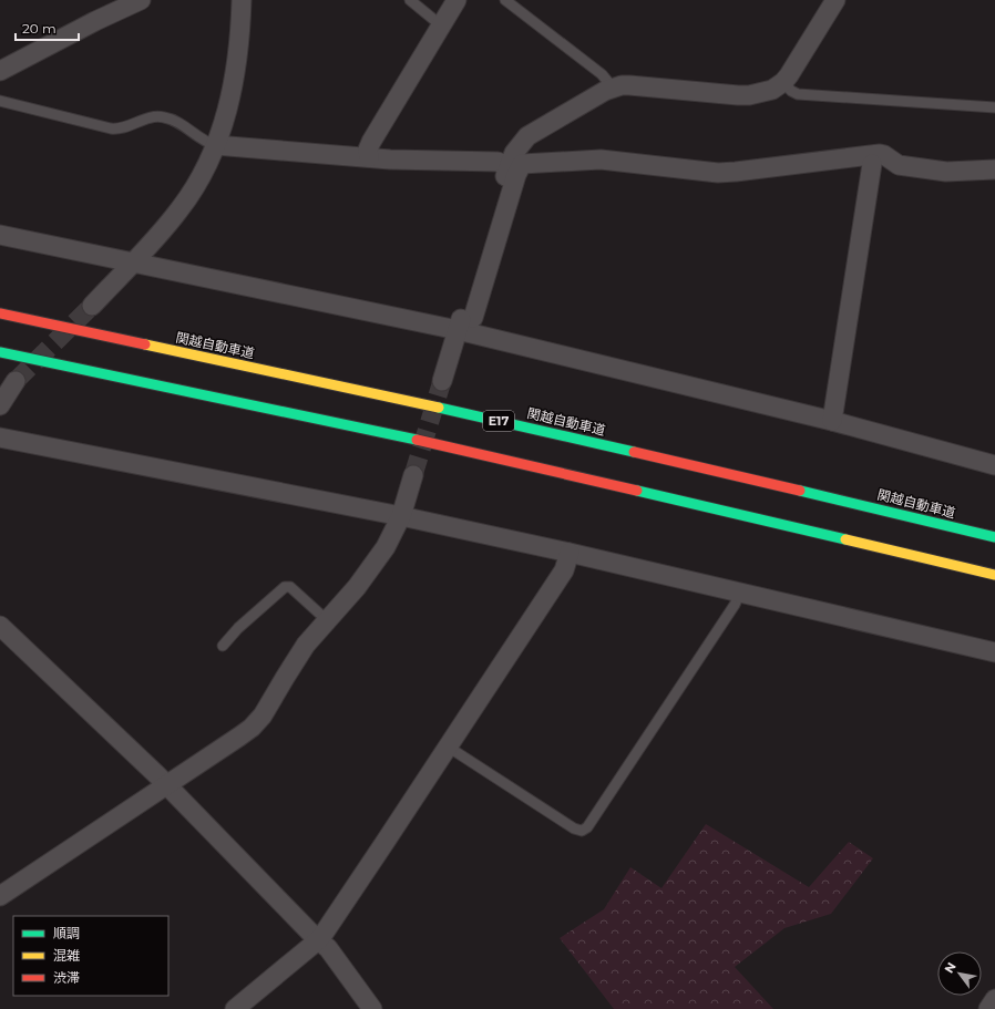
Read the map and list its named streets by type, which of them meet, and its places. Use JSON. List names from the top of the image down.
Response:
{
  "streets": {
    "highway": ["関越自動車道", "E17"]
  },
  "legend": ["順調", "混雑", "渋滞"],
  "scale_bar": "20 m",
  "north": "top left"
}
